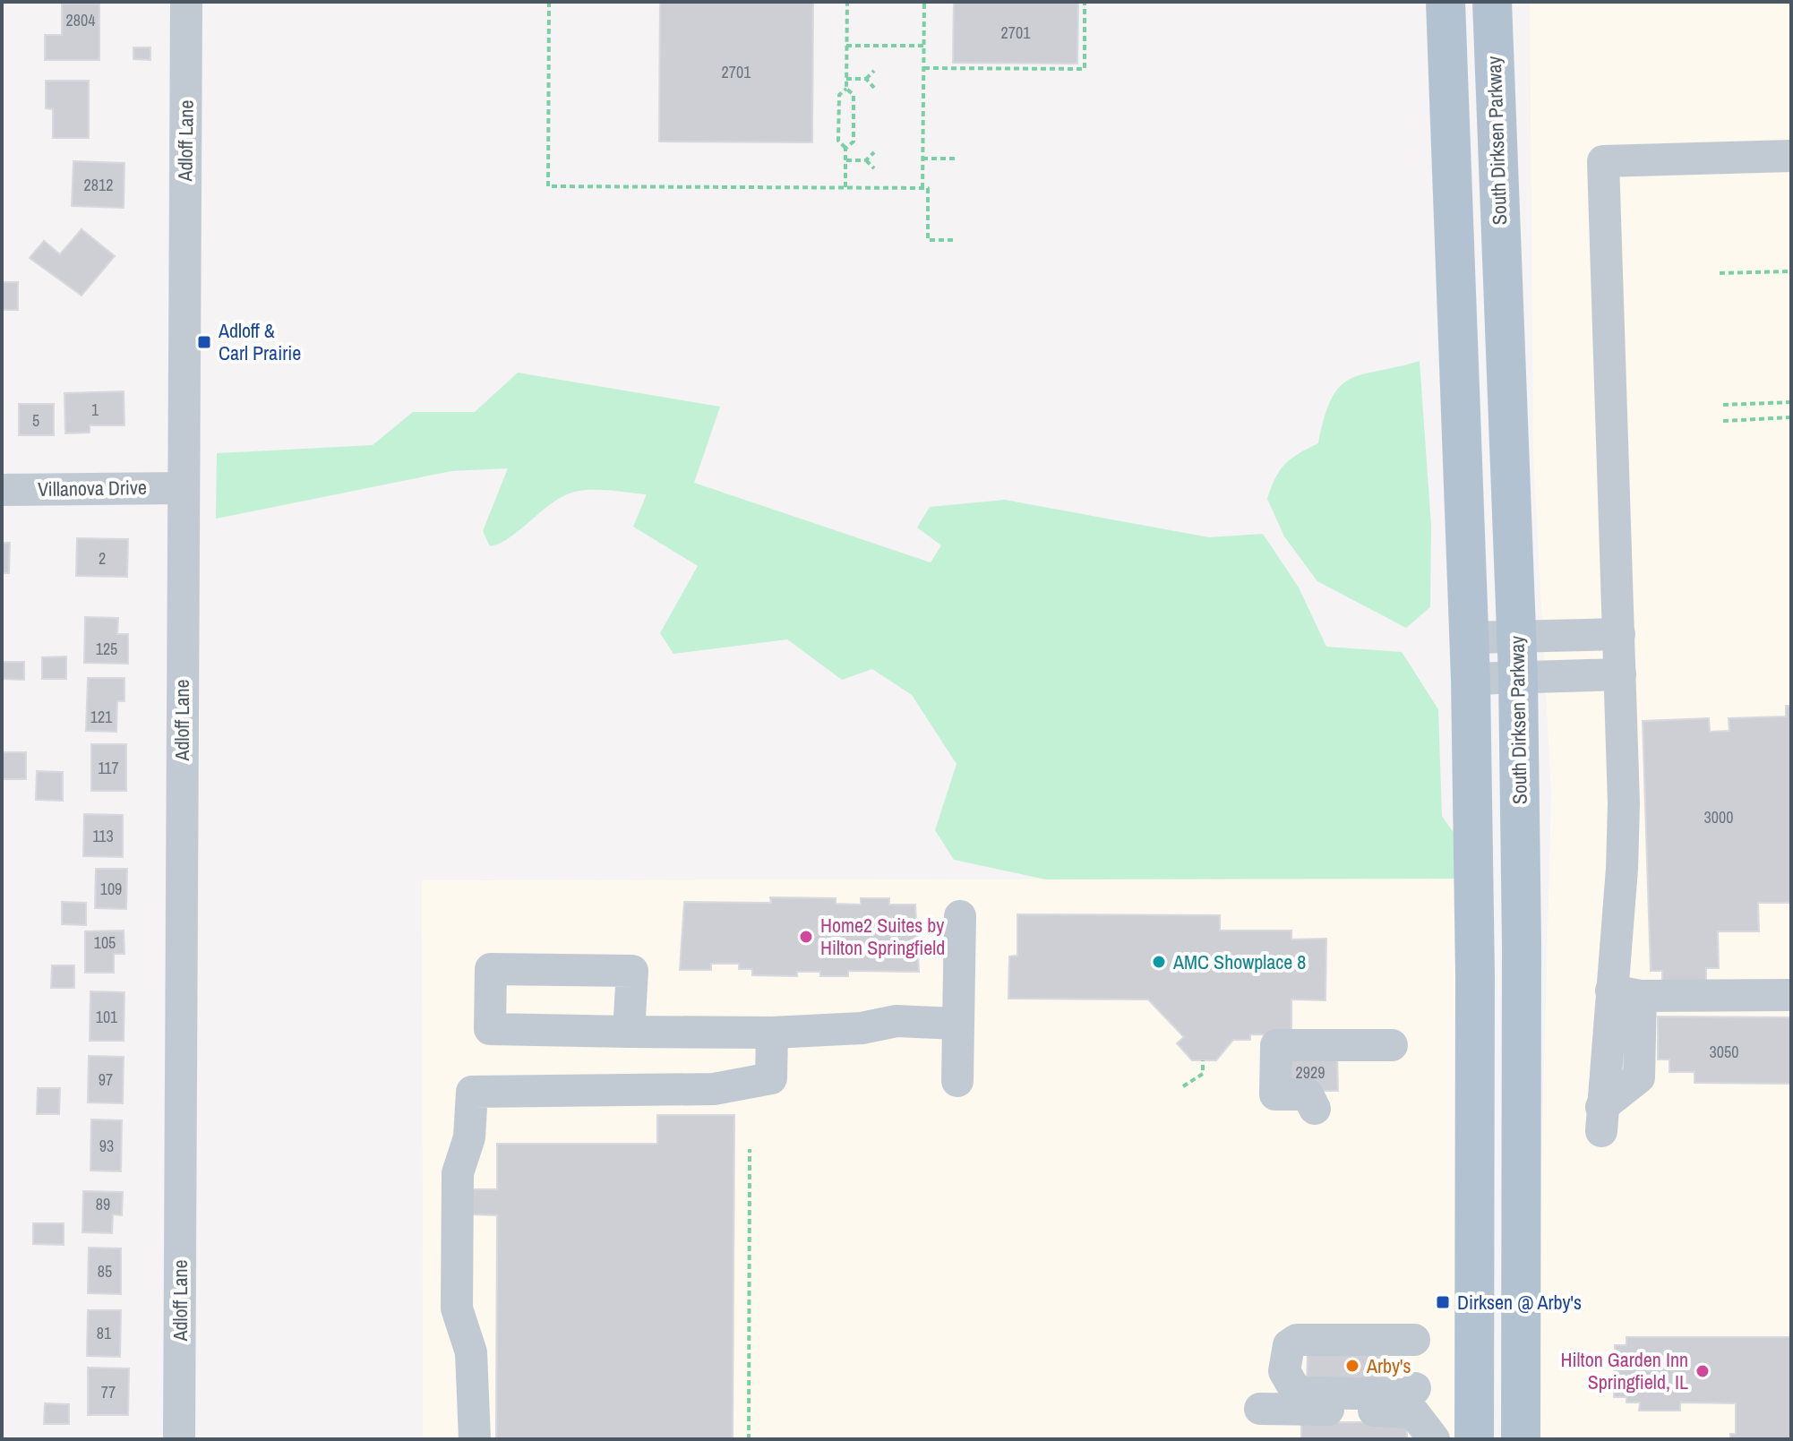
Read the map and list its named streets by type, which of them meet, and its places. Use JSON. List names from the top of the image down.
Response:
{
  "streets": {
    "main road": ["South Dirksen Parkway"],
    "street": ["Adloff Lane", "Villanova Drive"]
  },
  "crossings": [
    ["Adloff Lane", "Villanova Drive"]
  ],
  "places": {
    "transit": ["Adloff & Carl Prairie", "Dirksen @ Arby's"],
    "other": [
      "Home2 Suites by Hilton Springfield",
      "AMC Showplace 8",
      "Arby's",
      "Hilton Garden Inn Springfield, IL"
    ]
  },
  "house_numbers": [
    "2804",
    "2701",
    "2701",
    "2812",
    "1",
    "5",
    "2",
    "125",
    "121",
    "117",
    "3000",
    "113",
    "109",
    "105",
    "101",
    "3050",
    "2929",
    "97",
    "93",
    "89",
    "85",
    "81",
    "77"
  ]
}
